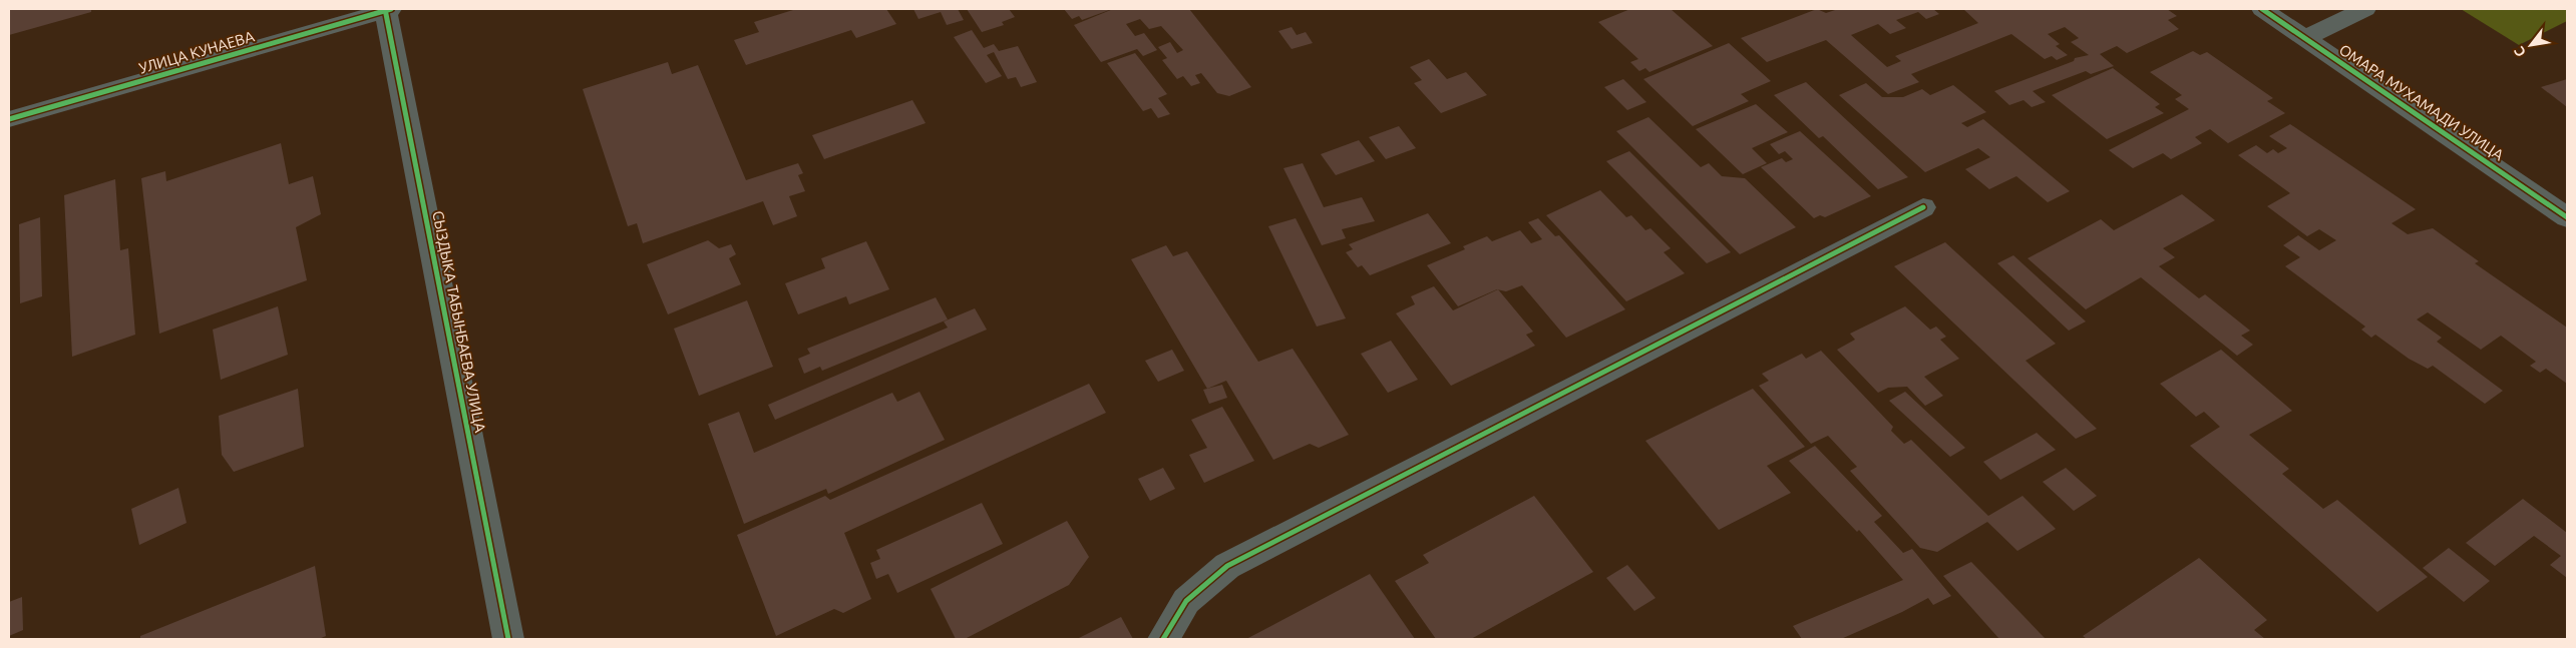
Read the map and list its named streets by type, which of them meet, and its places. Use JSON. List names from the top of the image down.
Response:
{
  "streets": {
    "street": ["УЛИЦА КУНАЕВА", "ОМАРА МУХАМАДИ УЛИЦА", "СЫЗДЫКА ТАБЫНБАЕВА УЛИЦА"]
  },
  "crossings": [
    ["УЛИЦА КУНАЕВА", "СЫЗДЫКА ТАБЫНБАЕВА УЛИЦА"]
  ],
  "north": "bottom left"
}
